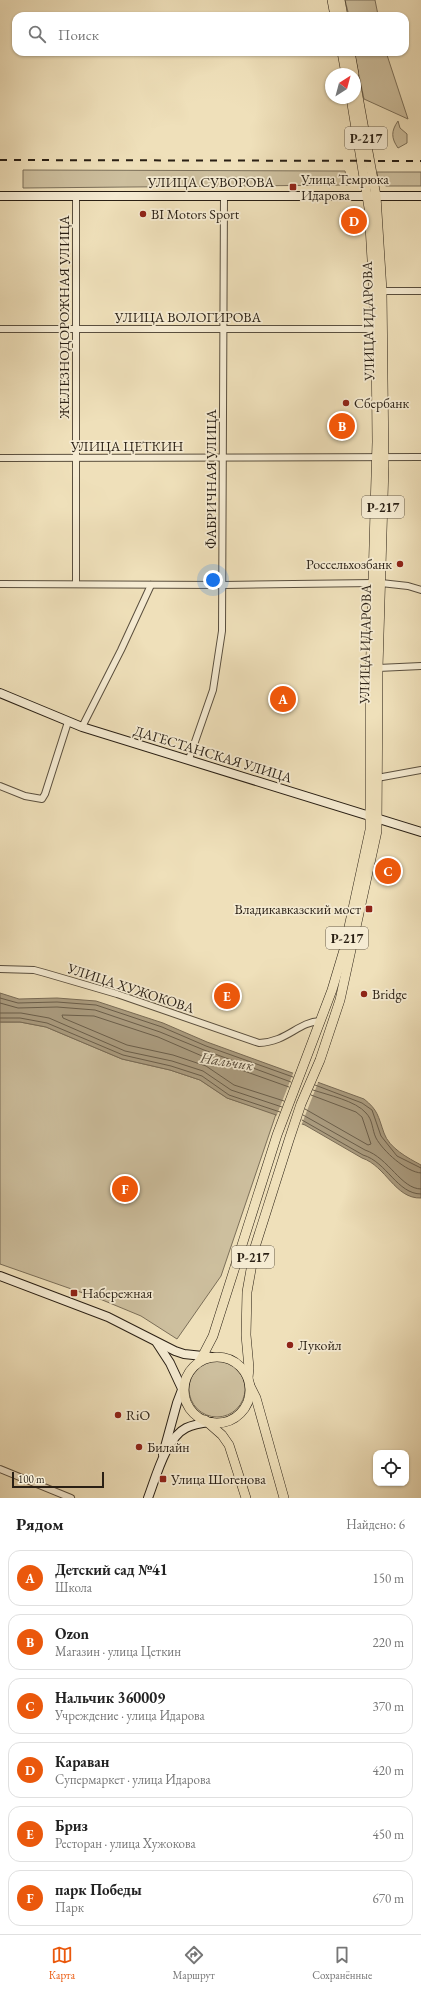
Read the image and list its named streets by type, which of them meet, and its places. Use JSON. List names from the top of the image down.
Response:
{
  "streets": {
    "main road": ["Р-217", "УЛИЦА ИДАРОВА"],
    "street": [
      "УЛИЦА СУВОРОВА",
      "ЖЕЛЕЗНОДОРОЖНАЯ УЛИЦА",
      "УЛИЦА ВОЛОГИРОВА",
      "УЛИЦА ЦЕТКИН",
      "ФАБРИЧНАЯ УЛИЦА",
      "ДАГЕСТАНСКАЯ УЛИЦА",
      "УЛИЦА ХУЖОКОВА"
    ]
  },
  "crossings": [
    ["Р-217", "УЛИЦА ИДАРОВА"],
    ["УЛИЦА СУВОРОВА", "ЖЕЛЕЗНОДОРОЖНАЯ УЛИЦА"],
    ["УЛИЦА СУВОРОВА", "УЛИЦА ИДАРОВА"],
    ["УЛИЦА СУВОРОВА", "ФАБРИЧНАЯ УЛИЦА"],
    ["ЖЕЛЕЗНОДОРОЖНАЯ УЛИЦА", "УЛИЦА ВОЛОГИРОВА"],
    ["ЖЕЛЕЗНОДОРОЖНАЯ УЛИЦА", "УЛИЦА ЦЕТКИН"],
    ["УЛИЦА ВОЛОГИРОВА", "УЛИЦА ИДАРОВА"],
    ["УЛИЦА ВОЛОГИРОВА", "ФАБРИЧНАЯ УЛИЦА"],
    ["УЛИЦА ИДАРОВА", "УЛИЦА ЦЕТКИН"],
    ["УЛИЦА ИДАРОВА", "ДАГЕСТАНСКАЯ УЛИЦА"],
    ["УЛИЦА ИДАРОВА", "УЛИЦА ХУЖОКОВА"],
    ["УЛИЦА ЦЕТКИН", "ФАБРИЧНАЯ УЛИЦА"],
    ["ФАБРИЧНАЯ УЛИЦА", "ДАГЕСТАНСКАЯ УЛИЦА"]
  ],
  "water": ["Нальчик"],
  "places": {
    "transit": [
      "Улица Темрюка Идарова",
      "Владикавказский мост",
      "Набережная",
      "Улица Шогенова"
    ],
    "other": [
      "BI Motors Sport",
      "Сбербанк",
      "Россельхозбанк",
      "Bridge",
      "Лукойл",
      "RiO",
      "Билайн"
    ]
  },
  "scale_bar": "100 m",
  "north": "top right",
  "page": {
    "search": "Поиск",
    "pins": [
      "D",
      "B",
      "A",
      "C",
      "E",
      "F"
    ],
    "scale": "100 m",
    "heading": ["Рядом", "Найдено: 6"],
    "list": [
      {
        "mark": "A",
        "name": "Детский сад №41",
        "note": "Школа",
        "value": "150 m"
      },
      {
        "mark": "B",
        "name": "Ozon",
        "note": "Магазин · улица Цеткин",
        "value": "220 m"
      },
      {
        "mark": "C",
        "name": "Нальчик 360009",
        "note": "Учреждение · улица Идарова",
        "value": "370 m"
      },
      {
        "mark": "D",
        "name": "Караван",
        "note": "Супермаркет · улица Идарова",
        "value": "420 m"
      },
      {
        "mark": "E",
        "name": "Бриз",
        "note": "Ресторан · улица Хужокова",
        "value": "450 m"
      },
      {
        "mark": "F",
        "name": "парк Победы",
        "note": "Парк",
        "value": "670 m"
      }
    ],
    "nav": ["Карта", "Маршрут", "Сохранённые"]
  }
}
